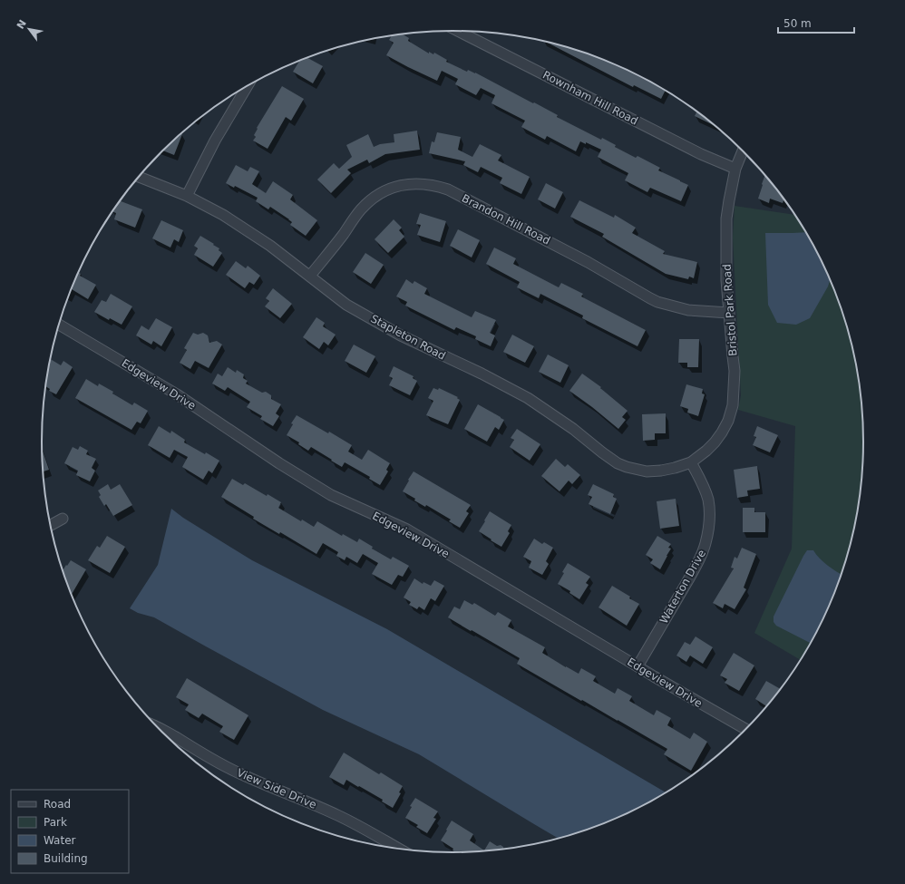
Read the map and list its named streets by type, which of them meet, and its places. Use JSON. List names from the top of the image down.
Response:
{
  "streets": {
    "street": [
      "Rownham Hill Road",
      "Brandon Hill Road",
      "Bristol Park Road",
      "Stapleton Road",
      "Edgeview Drive",
      "Waterton Drive",
      "View Side Drive"
    ]
  },
  "crossings": [
    ["Rownham Hill Road", "Bristol Park Road"],
    ["Brandon Hill Road", "Bristol Park Road"],
    ["Brandon Hill Road", "Stapleton Road"],
    ["Bristol Park Road", "Stapleton Road"],
    ["Bristol Park Road", "Waterton Drive"],
    ["Stapleton Road", "Waterton Drive"],
    ["Edgeview Drive", "Waterton Drive"]
  ],
  "legend": [
    "Road",
    "Park",
    "Water",
    "Building"
  ],
  "scale_bar": "50 m",
  "north": "top left"
}
